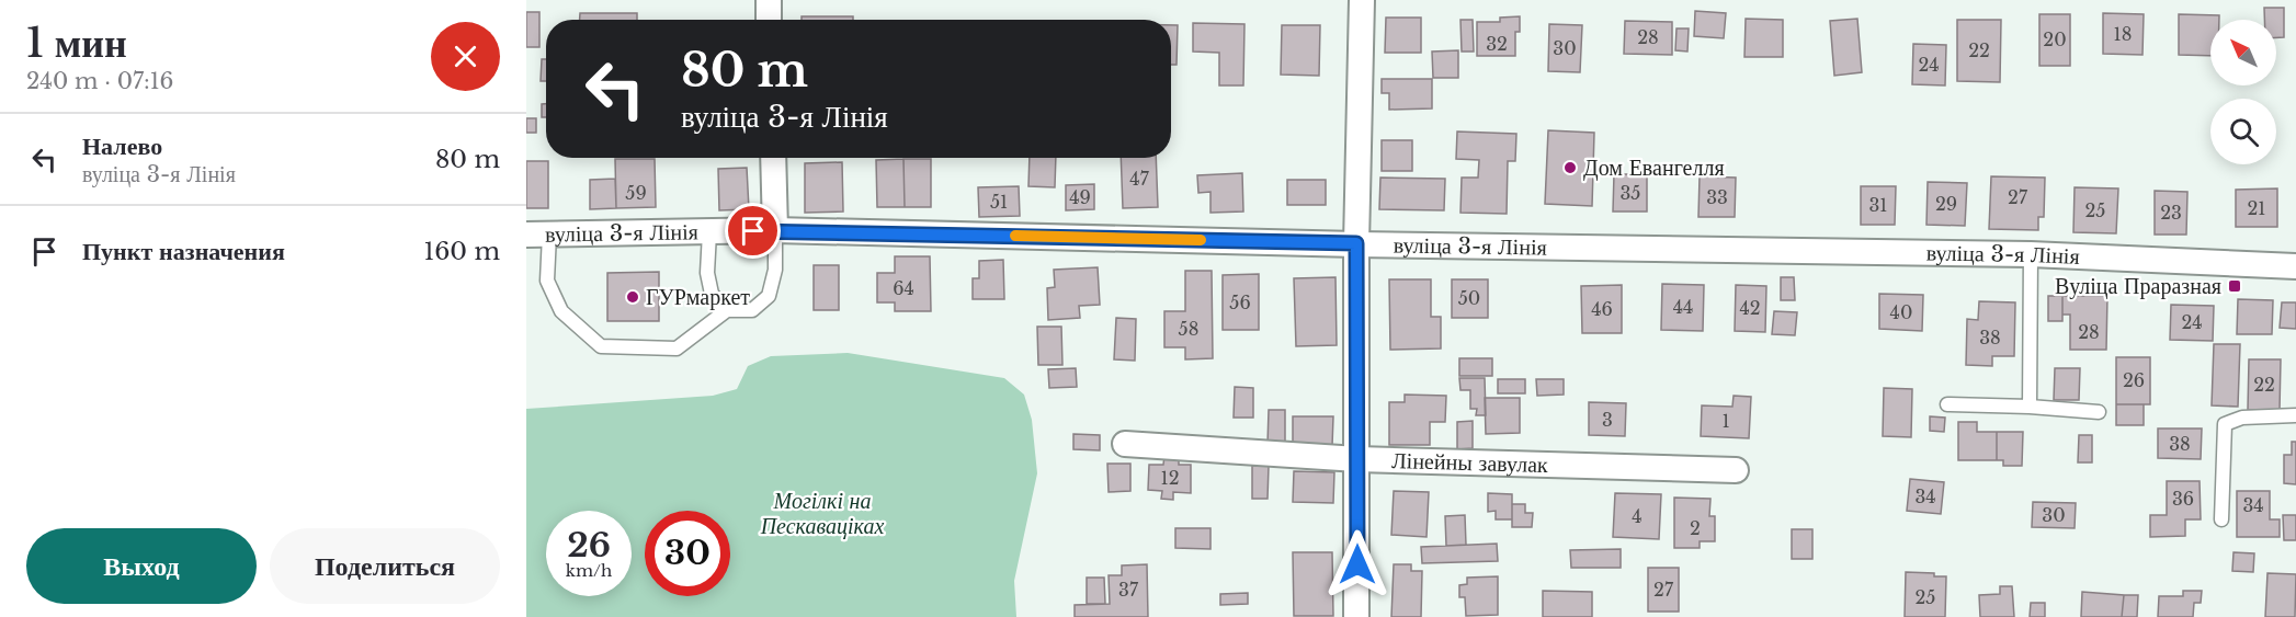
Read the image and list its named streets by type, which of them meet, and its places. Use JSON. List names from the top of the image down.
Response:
{
  "streets": {
    "street": ["вуліца 3-я Лінія", "Лінейны завулак"]
  },
  "parks": ["Могілкі на Пескаваціках"],
  "places": {
    "other": ["Дом Евангелля", "ГУРмаркет"],
    "transit": ["Вуліца Праразная"]
  },
  "house_numbers": [
    "18",
    "28",
    "20",
    "32",
    "30",
    "22",
    "24",
    "47",
    "59",
    "35",
    "49",
    "33",
    "27",
    "51",
    "29",
    "31",
    "21",
    "25",
    "23",
    "64",
    "50",
    "56",
    "44",
    "42",
    "46",
    "40",
    "24",
    "58",
    "28",
    "38",
    "26",
    "22",
    "3",
    "1",
    "38",
    "12",
    "34",
    "36",
    "34",
    "30",
    "4",
    "2",
    "37",
    "27",
    "25"
  ],
  "north": "top left",
  "page": {
    "heading": ["1 мин", "240 m · 07:16"],
    "turn": ["80 m", "вуліца 3-я Лінія"],
    "list": [
      {
        "name": "Налево",
        "note": "вуліца 3-я Лінія",
        "value": "80 m"
      },
      {
        "name": "Пункт назначения",
        "value": "160 m"
      }
    ],
    "speed": "26 km/h",
    "limit": "30",
    "buttons": ["Выход", "Поделиться"]
  }
}
